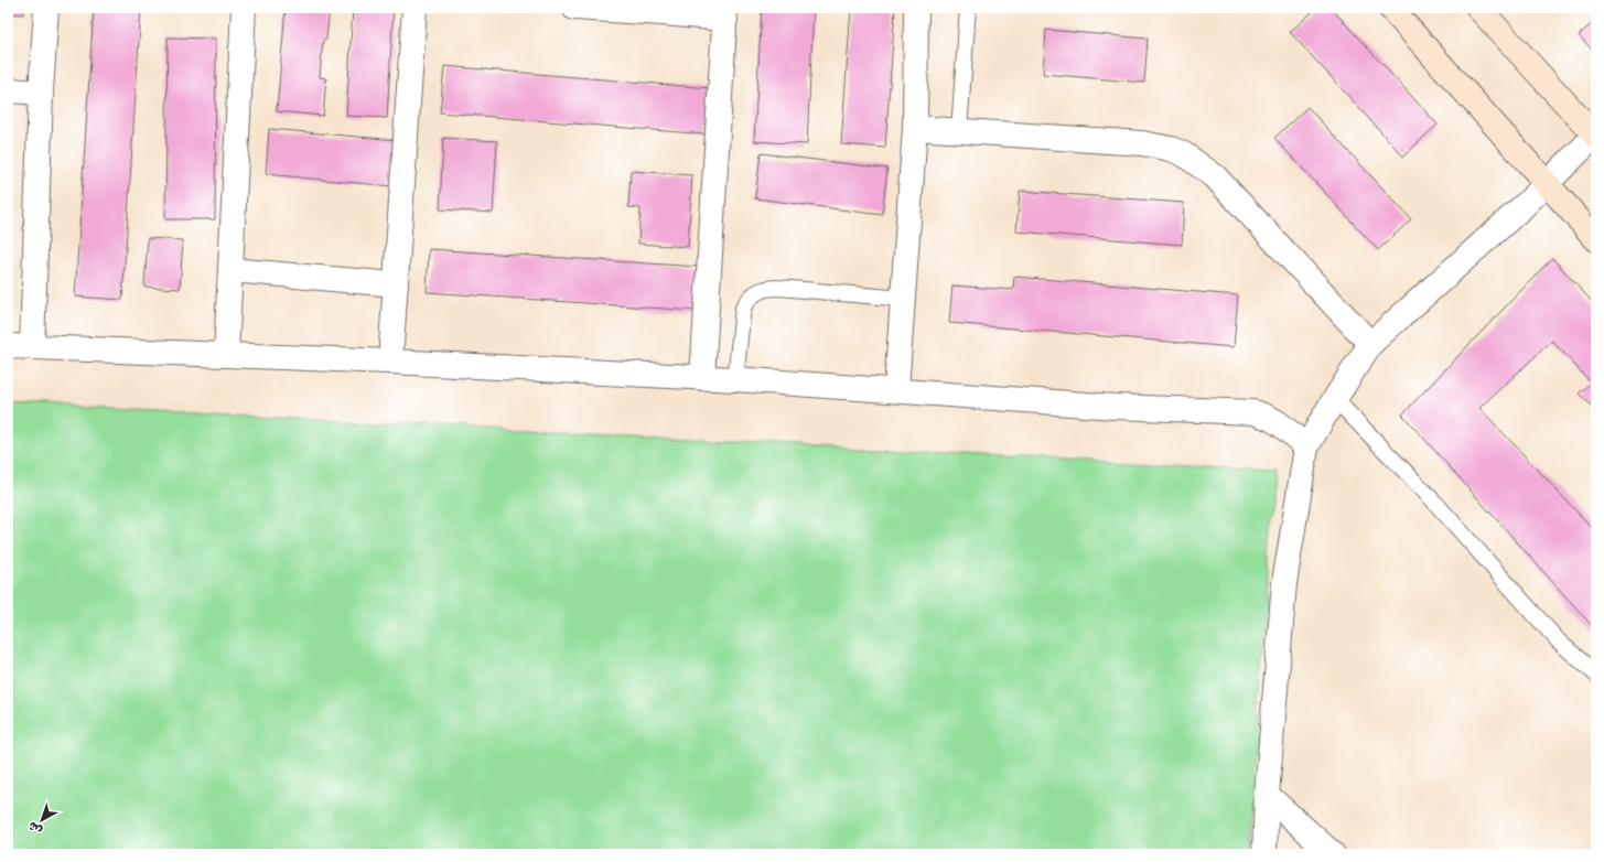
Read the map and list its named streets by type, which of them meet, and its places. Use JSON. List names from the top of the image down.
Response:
{
  "north": "bottom left"
}
